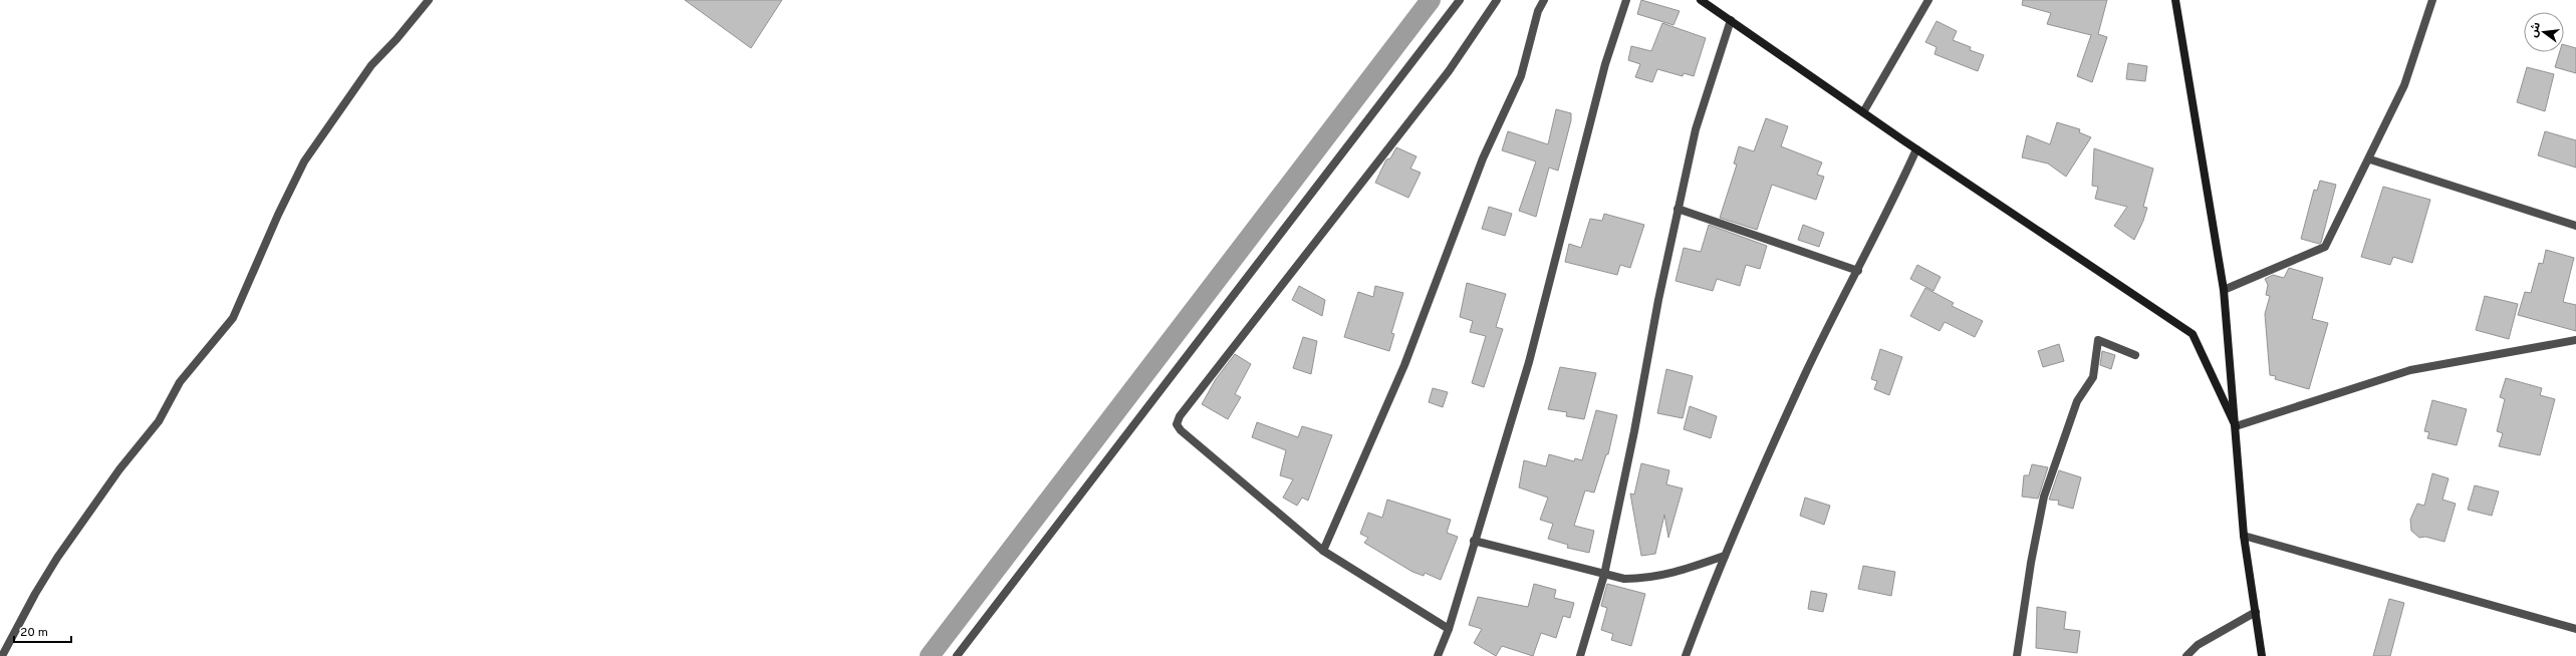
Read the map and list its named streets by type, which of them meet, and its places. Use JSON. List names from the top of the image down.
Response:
{
  "scale_bar": "20 m",
  "north": "left"
}
